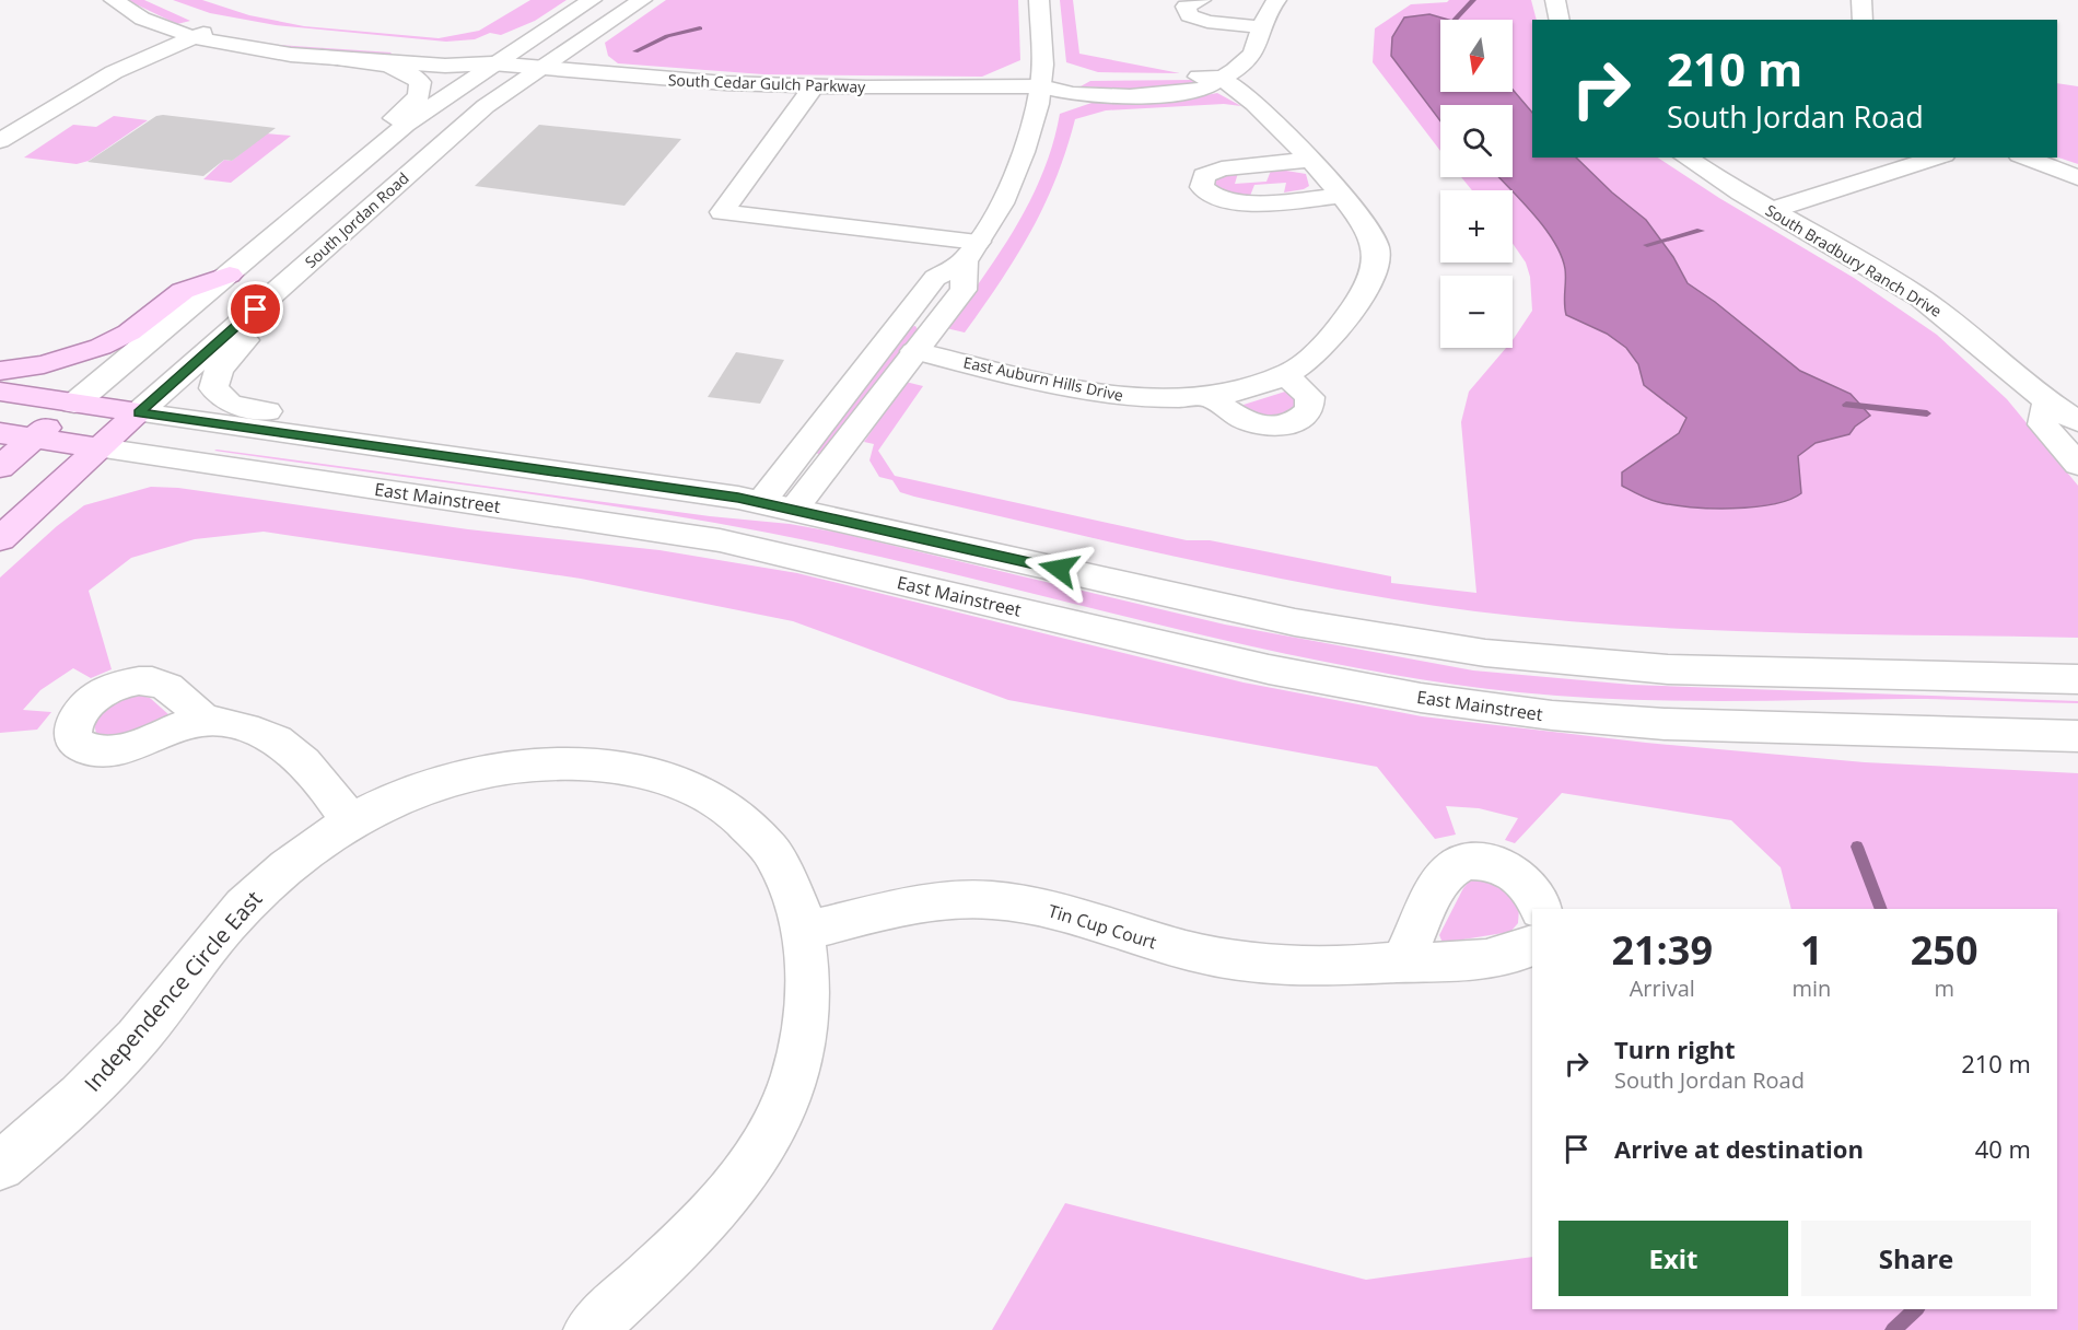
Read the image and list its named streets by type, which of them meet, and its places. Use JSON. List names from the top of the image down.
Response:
{
  "streets": {
    "main road": ["South Jordan Road", "East Mainstreet"],
    "street": [
      "South Cedar Gulch Parkway",
      "South Bradbury Ranch Drive",
      "East Auburn Hills Drive",
      "Tin Cup Court",
      "Independence Circle East"
    ]
  },
  "crossings": [
    ["South Cedar Gulch Parkway", "South Jordan Road"],
    ["South Jordan Road", "East Mainstreet"],
    ["Tin Cup Court", "Independence Circle East"]
  ],
  "north": "bottom",
  "page": {
    "map_buttons": ["+", "−"],
    "turn": ["210 m", "South Jordan Road"],
    "eta": [
      "21:39",
      "Arrival",
      "1",
      "min",
      "250",
      "m"
    ],
    "list": [
      {
        "name": "Turn right",
        "note": "South Jordan Road",
        "value": "210 m"
      },
      {
        "name": "Arrive at destination",
        "value": "40 m"
      }
    ],
    "buttons": ["Exit", "Share"]
  }
}
